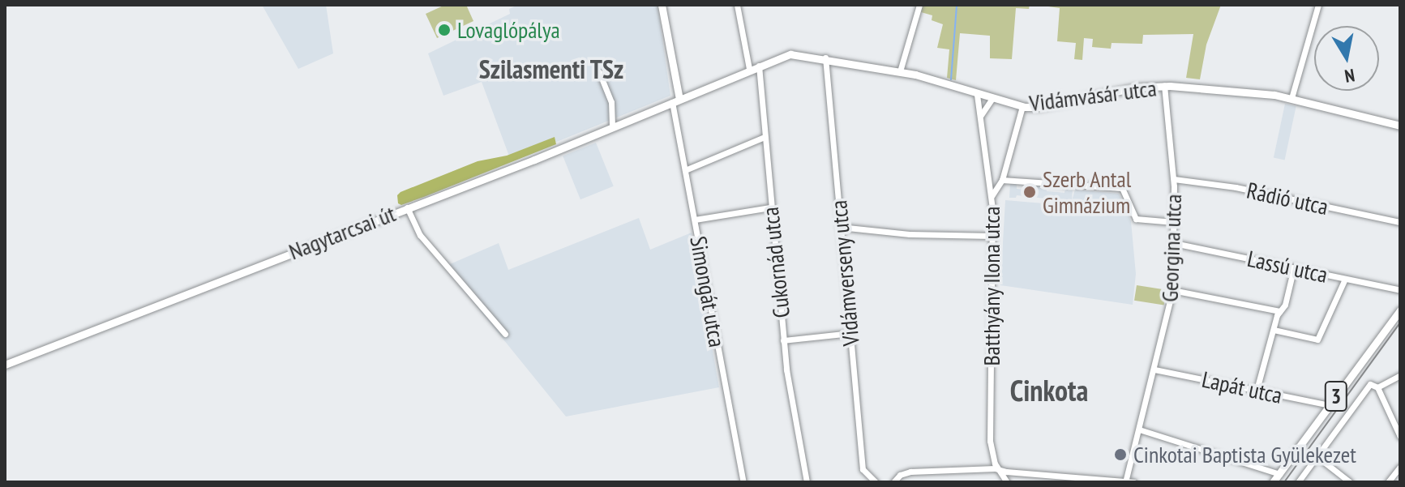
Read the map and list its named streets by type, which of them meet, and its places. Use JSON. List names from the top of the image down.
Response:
{
  "streets": {
    "main road": [
      "Vidámvásár utca",
      "Nagytarcsai út",
      "Simongát utca",
      "3"
    ],
    "street": [
      "Rádió utca",
      "Georgina utca",
      "Cukornád utca",
      "Lassú utca",
      "Vidámverseny utca",
      "Batthyány Ilona utca",
      "Lapát utca"
    ]
  },
  "crossings": [
    ["Vidámvásár utca", "Nagytarcsai út"],
    ["Vidámvásár utca", "Georgina utca"],
    ["Vidámvásár utca", "Cukornád utca"],
    ["Vidámvásár utca", "Vidámverseny utca"],
    ["Vidámvásár utca", "Batthyány Ilona utca"],
    ["Vidámvásár utca", "Simongát utca"],
    ["Rádió utca", "Georgina utca"],
    ["Nagytarcsai út", "Simongát utca"],
    ["Georgina utca", "Lassú utca"],
    ["Georgina utca", "Lapát utca"],
    ["Lapát utca", "3"]
  ],
  "districts": ["Szilasmenti TSz", "Cinkota"],
  "places": ["Lovaglópálya", "Szerb Antal Gimnázium", "Cinkotai Baptista Gyülekezet"],
  "north": "bottom"
}
